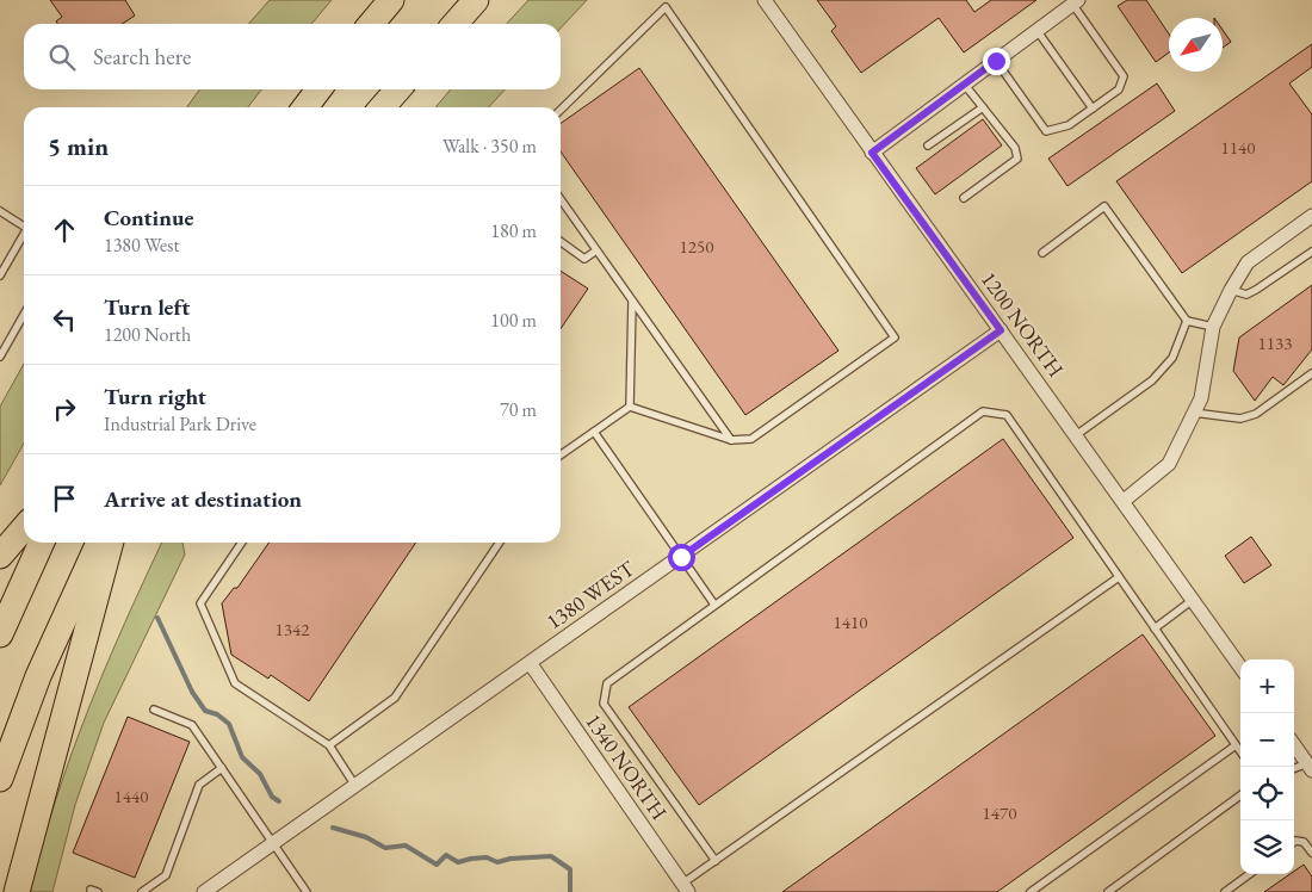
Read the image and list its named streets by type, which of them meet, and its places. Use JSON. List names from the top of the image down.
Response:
{
  "streets": {
    "street": ["1200 NORTH", "1380 WEST", "1340 NORTH"]
  },
  "crossings": [
    ["1200 NORTH", "1380 WEST"],
    ["1380 WEST", "1340 NORTH"]
  ],
  "house_numbers": [
    "1140",
    "1250",
    "1133",
    "1410",
    "1342",
    "1440",
    "1470"
  ],
  "north": "bottom left",
  "page": {
    "search": "Search here",
    "heading": ["5 min", "Walk · 350 m"],
    "list": [
      ["Continue", "1380 West", "180 m"],
      ["Turn left", "1200 North", "100 m"],
      ["Turn right", "Industrial Park Drive", "70 m"],
      "Arrive at destination"
    ],
    "map_buttons": ["+", "−"]
  }
}
